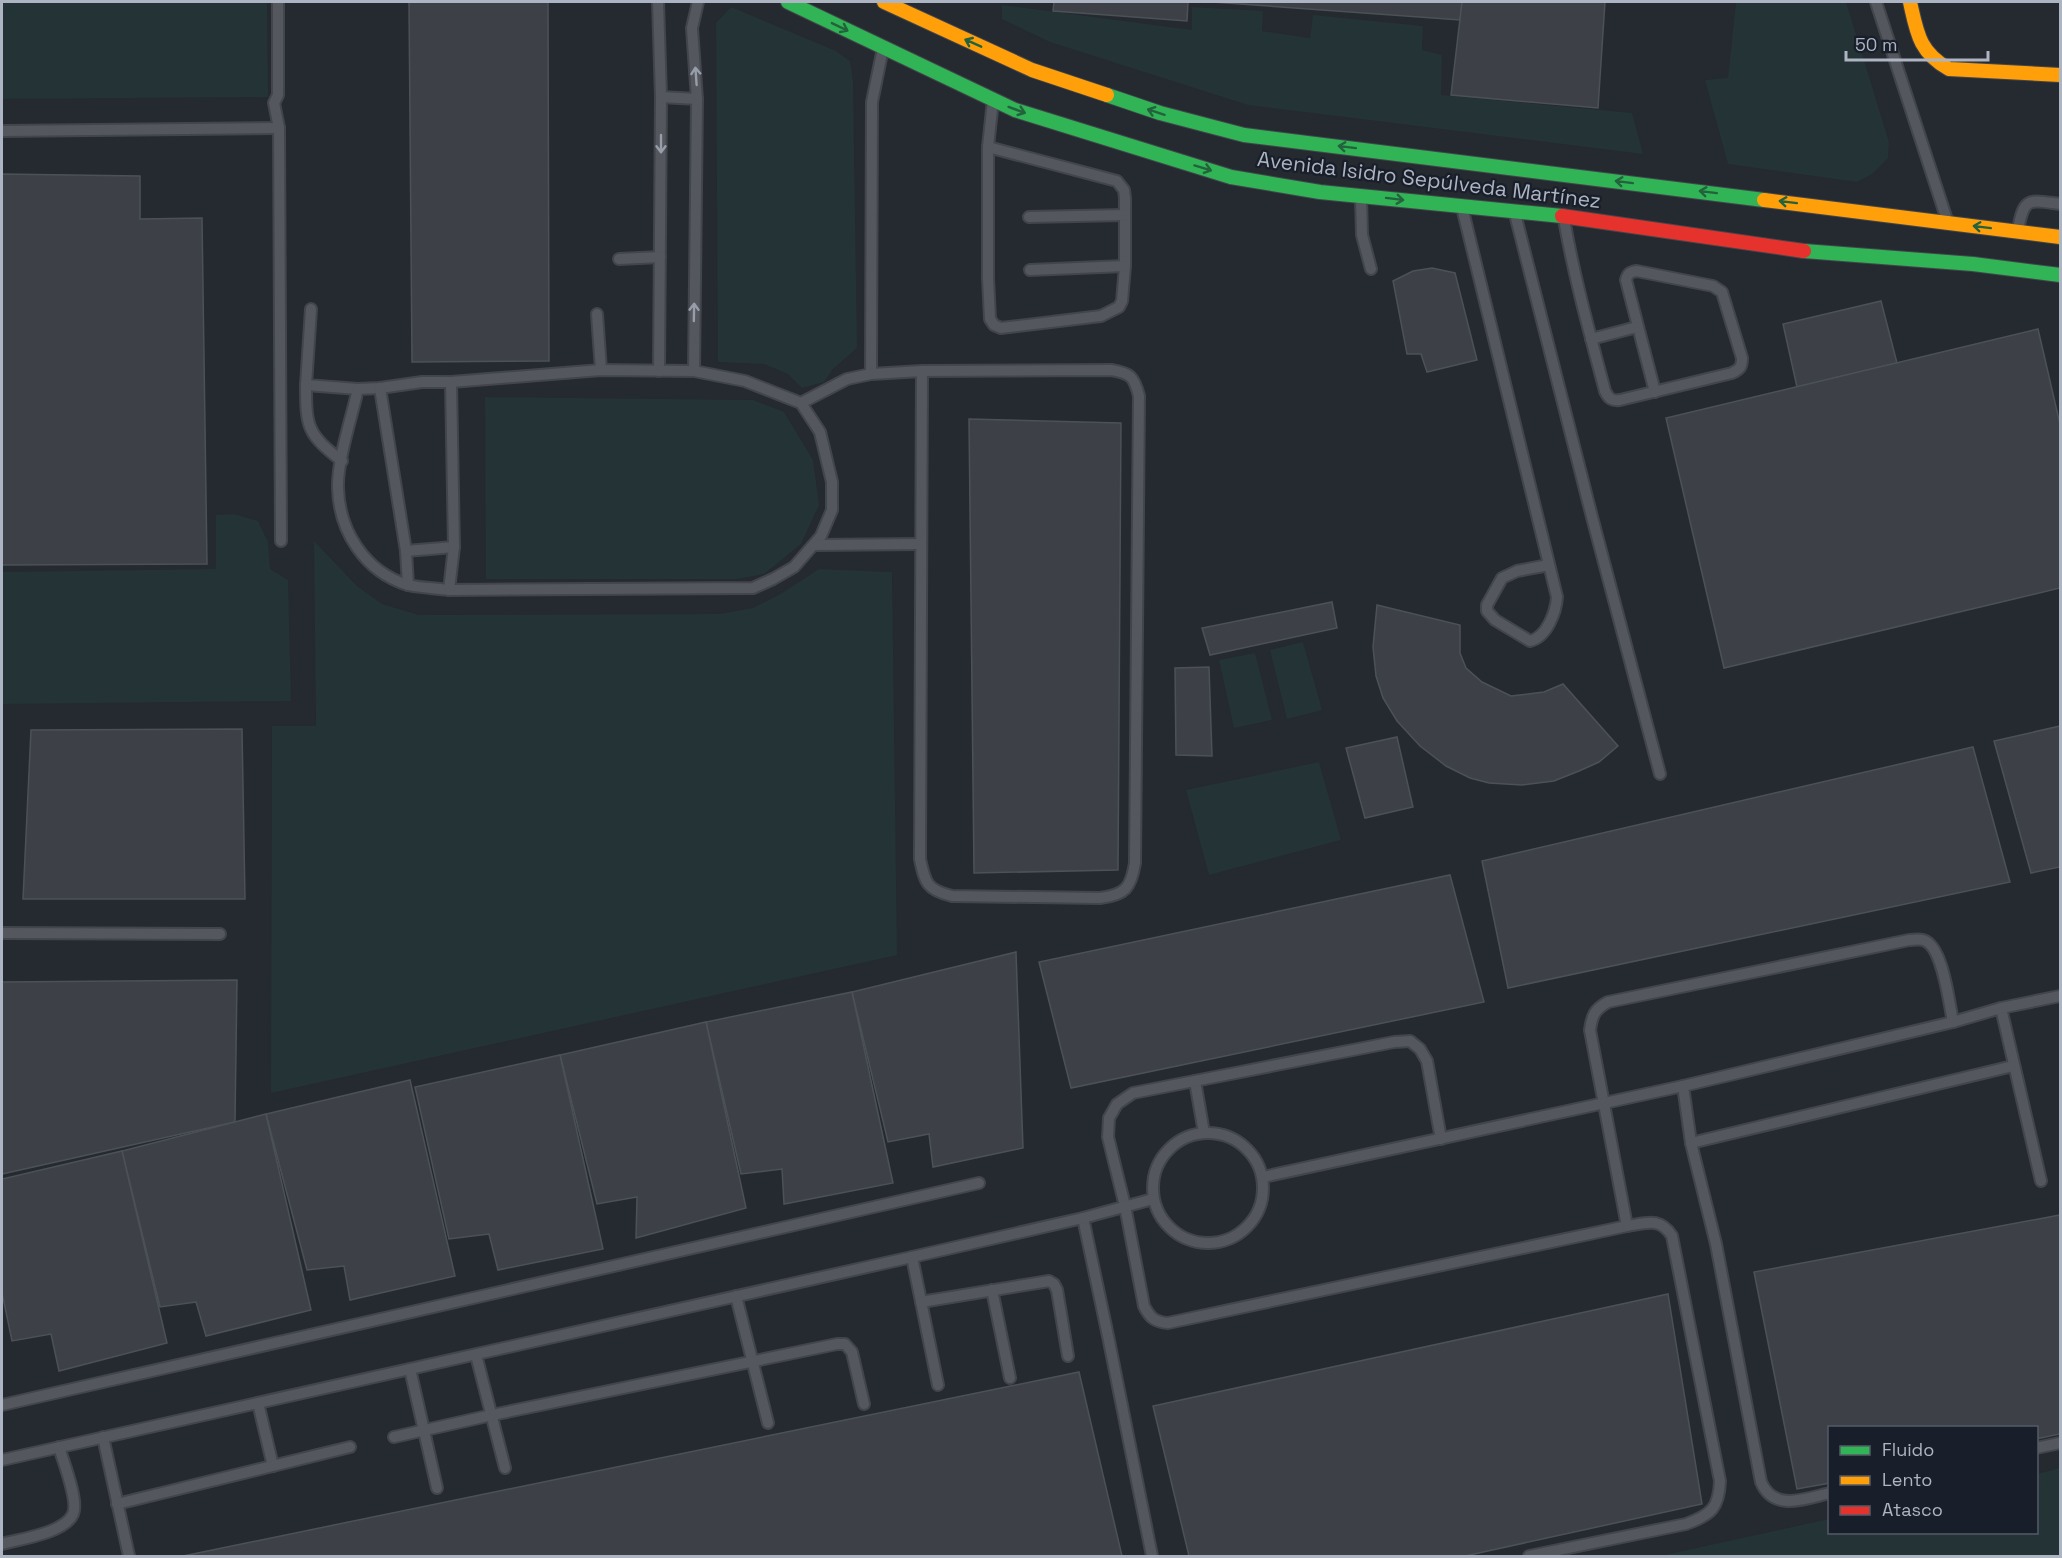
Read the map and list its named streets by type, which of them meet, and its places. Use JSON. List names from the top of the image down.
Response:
{
  "streets": {
    "main road": ["Avenida Isidro Sepúlveda Martínez"]
  },
  "legend": ["Fluido", "Lento", "Atasco"],
  "scale_bar": "50 m"
}
